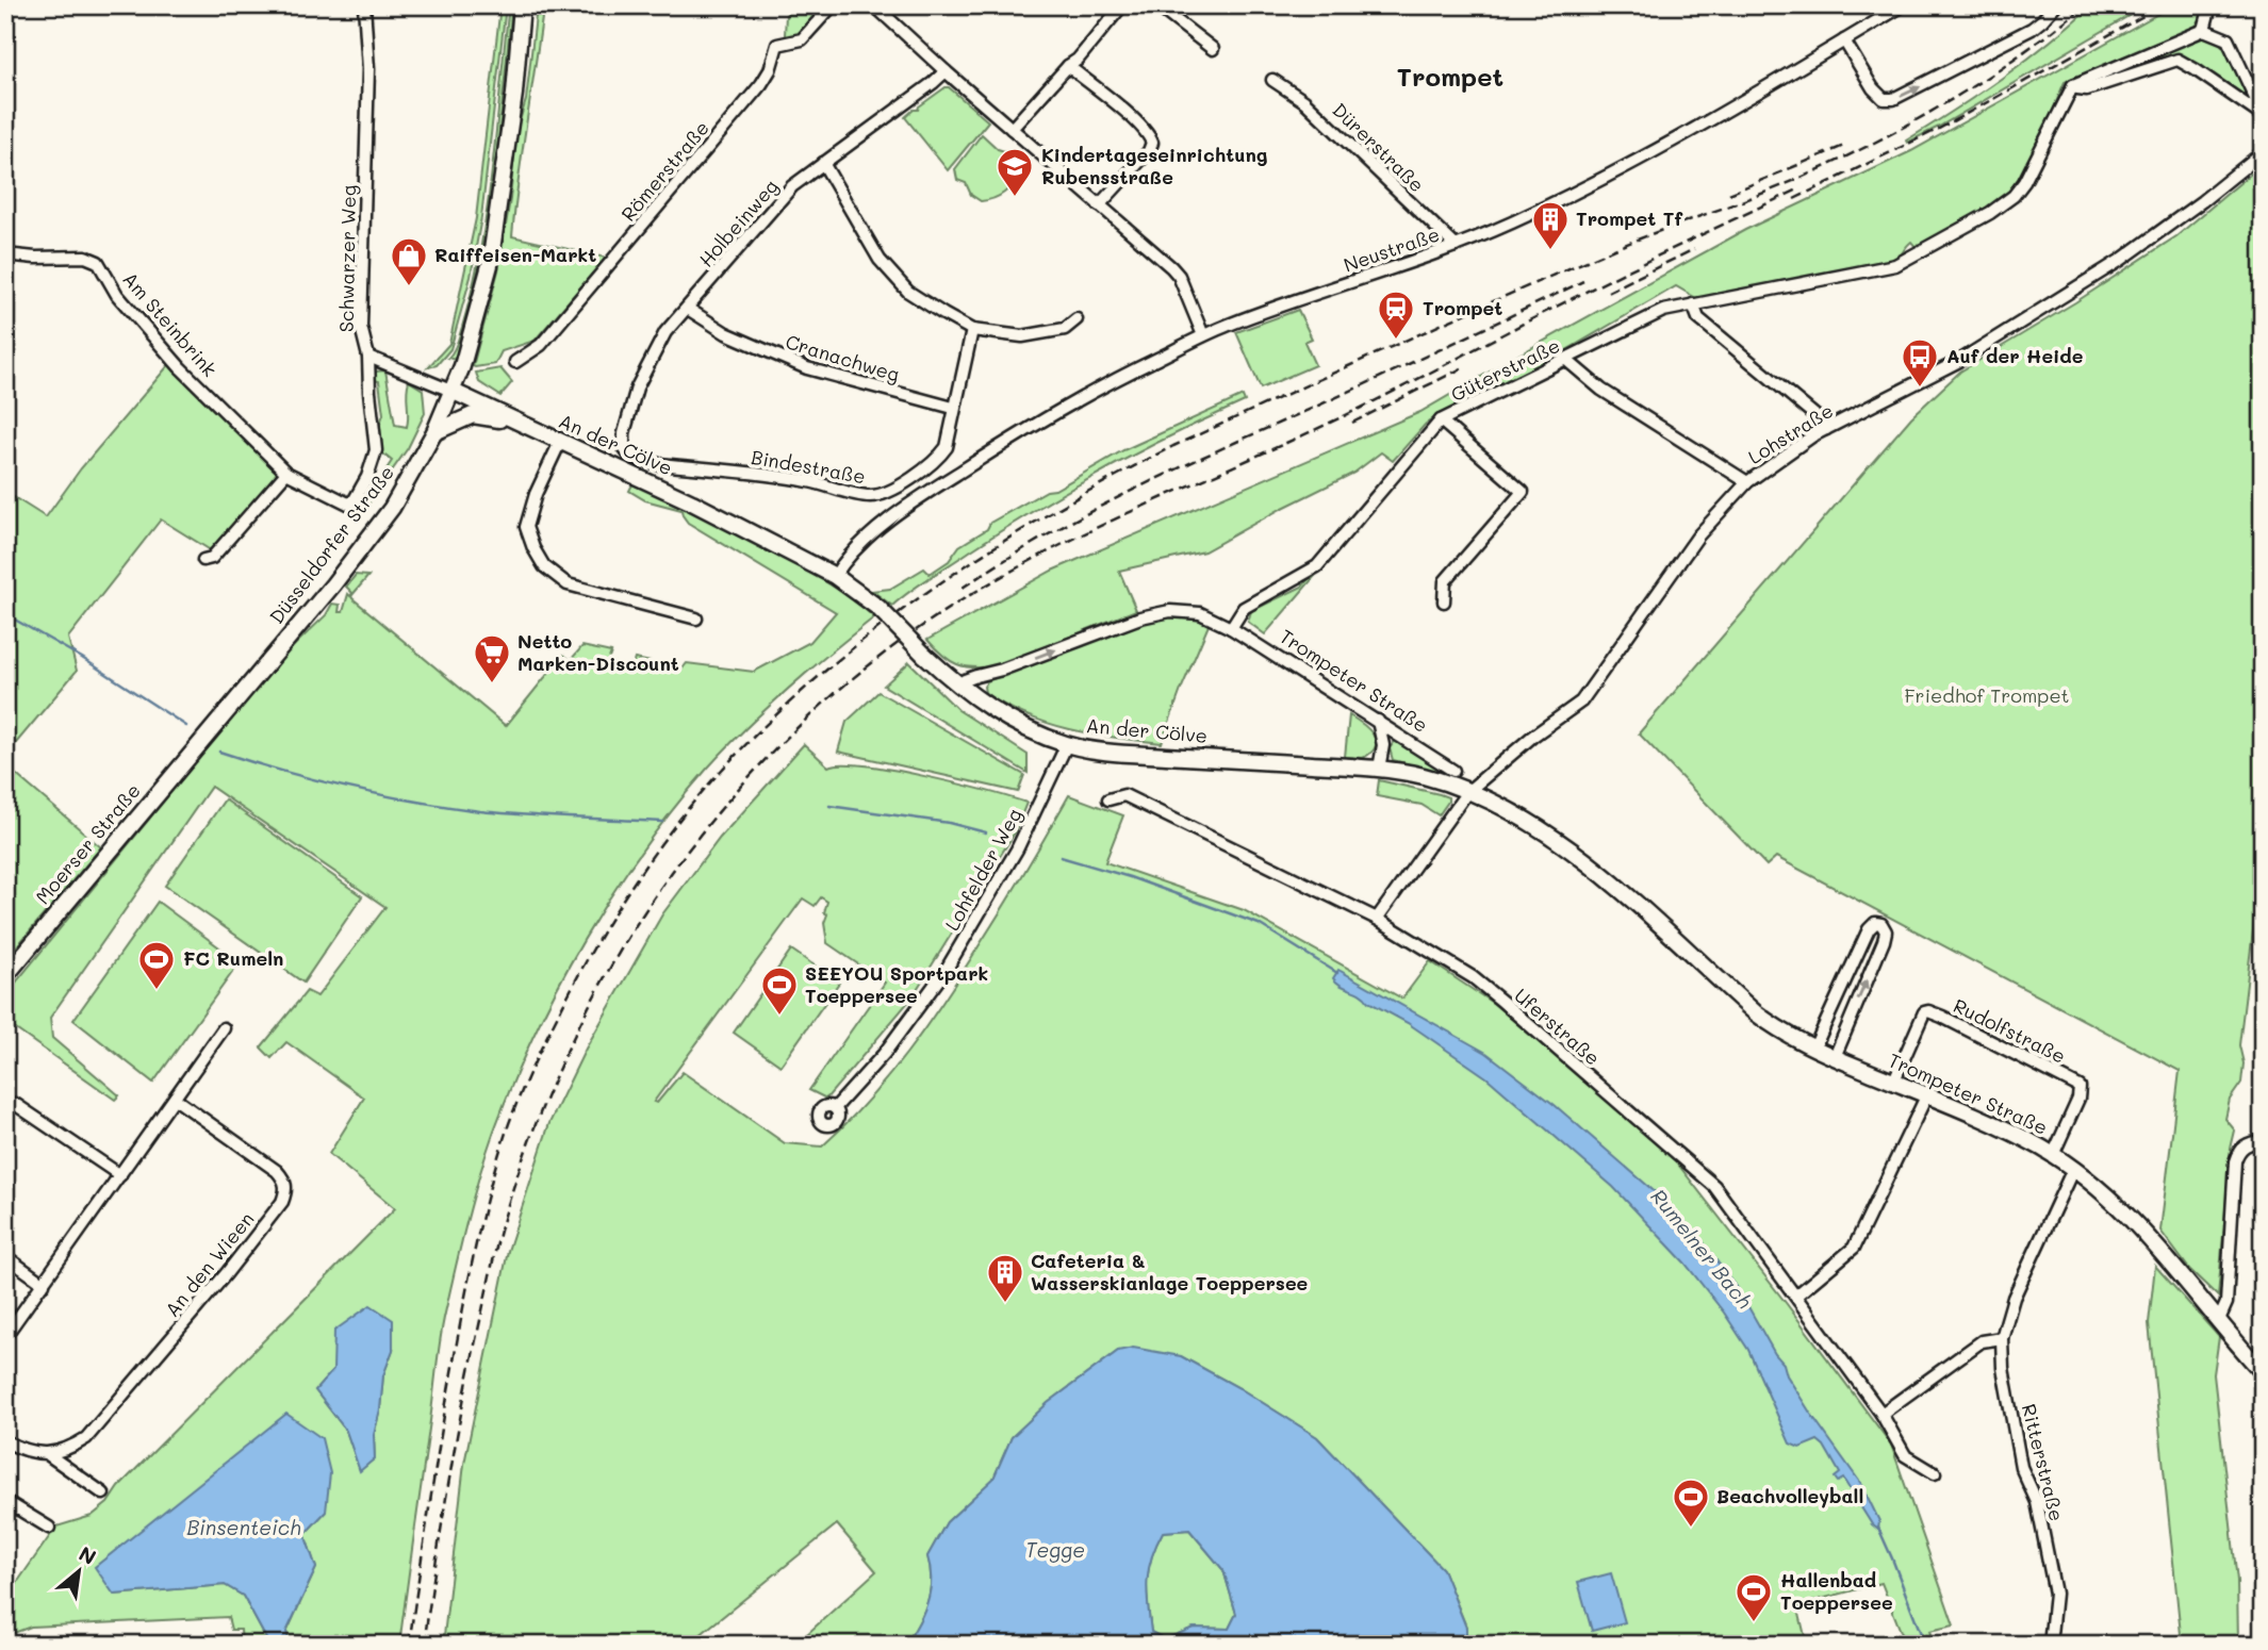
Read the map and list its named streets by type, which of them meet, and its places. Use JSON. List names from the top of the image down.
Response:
{
  "streets": {
    "street": [
      "Dürerstraße",
      "Römerstraße",
      "Holbeinweg",
      "Neustraße",
      "Schwarzer Weg",
      "Am Steinbrink",
      "Cranachweg",
      "Güterstraße",
      "Lohstraße",
      "An der Cölve",
      "Bindestraße",
      "Düsseldorfer Straße",
      "Trompeter Straße",
      "Moerser Straße",
      "Lohfelder Weg",
      "Uferstraße",
      "Rudolfstraße",
      "An den Wieen",
      "Ritterstraße"
    ]
  },
  "crossings": [
    ["Dürerstraße", "Neustraße"],
    ["Holbeinweg", "Cranachweg"],
    ["Holbeinweg", "Bindestraße"],
    ["Neustraße", "An der Cölve"],
    ["Schwarzer Weg", "Am Steinbrink"],
    ["Schwarzer Weg", "An der Cölve"],
    ["Cranachweg", "Bindestraße"],
    ["Güterstraße", "Trompeter Straße"],
    ["Lohstraße", "An der Cölve"],
    ["Lohstraße", "Trompeter Straße"],
    ["Lohstraße", "Uferstraße"],
    ["An der Cölve", "Düsseldorfer Straße"],
    ["An der Cölve", "Trompeter Straße"],
    ["An der Cölve", "Lohfelder Weg"],
    ["Düsseldorfer Straße", "Moerser Straße"],
    ["Trompeter Straße", "Rudolfstraße"],
    ["Trompeter Straße", "Ritterstraße"]
  ],
  "districts": ["Trompet"],
  "water": ["Rumelner Bach", "Binsenteich", "Tegge"],
  "parks": ["Friedhof Trompet"],
  "places": {
    "school or university": ["Kindertageseinrichtung Rubensstraße"],
    "building": ["Trompet Tf", "Cafeteria & Wasserskianlage Toeppersee"],
    "shop": ["Raiffeisen-Markt"],
    "station": ["Trompet"],
    "bus stop": ["Auf der Heide"],
    "supermarket": ["Netto Marken-Discount"],
    "sports": [
      "FC Rumeln",
      "SEEYOU Sportpark Toeppersee",
      "Beachvolleyball",
      "Hallenbad Toeppersee"
    ]
  },
  "north": "top right"
}
